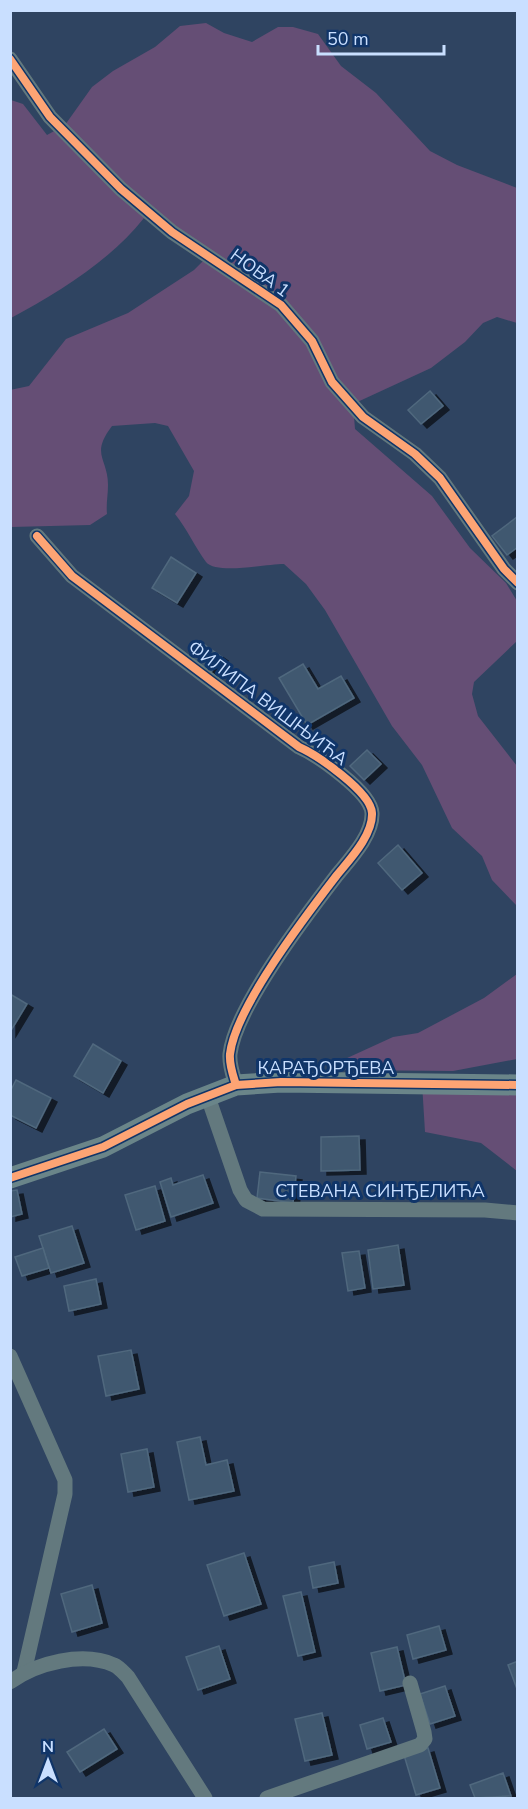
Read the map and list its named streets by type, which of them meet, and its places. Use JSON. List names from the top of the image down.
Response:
{
  "streets": {
    "street": [
      "НОВА 1",
      "ФИЛИПА ВИШЊИЋА",
      "КАРАЂОРЂЕВА",
      "СТЕВАНА СИНЂЕЛИЋА"
    ]
  },
  "crossings": [
    ["ФИЛИПА ВИШЊИЋА", "КАРАЂОРЂЕВА"],
    ["КАРАЂОРЂЕВА", "СТЕВАНА СИНЂЕЛИЋА"]
  ],
  "scale_bar": "50 m",
  "north": "top"
}
